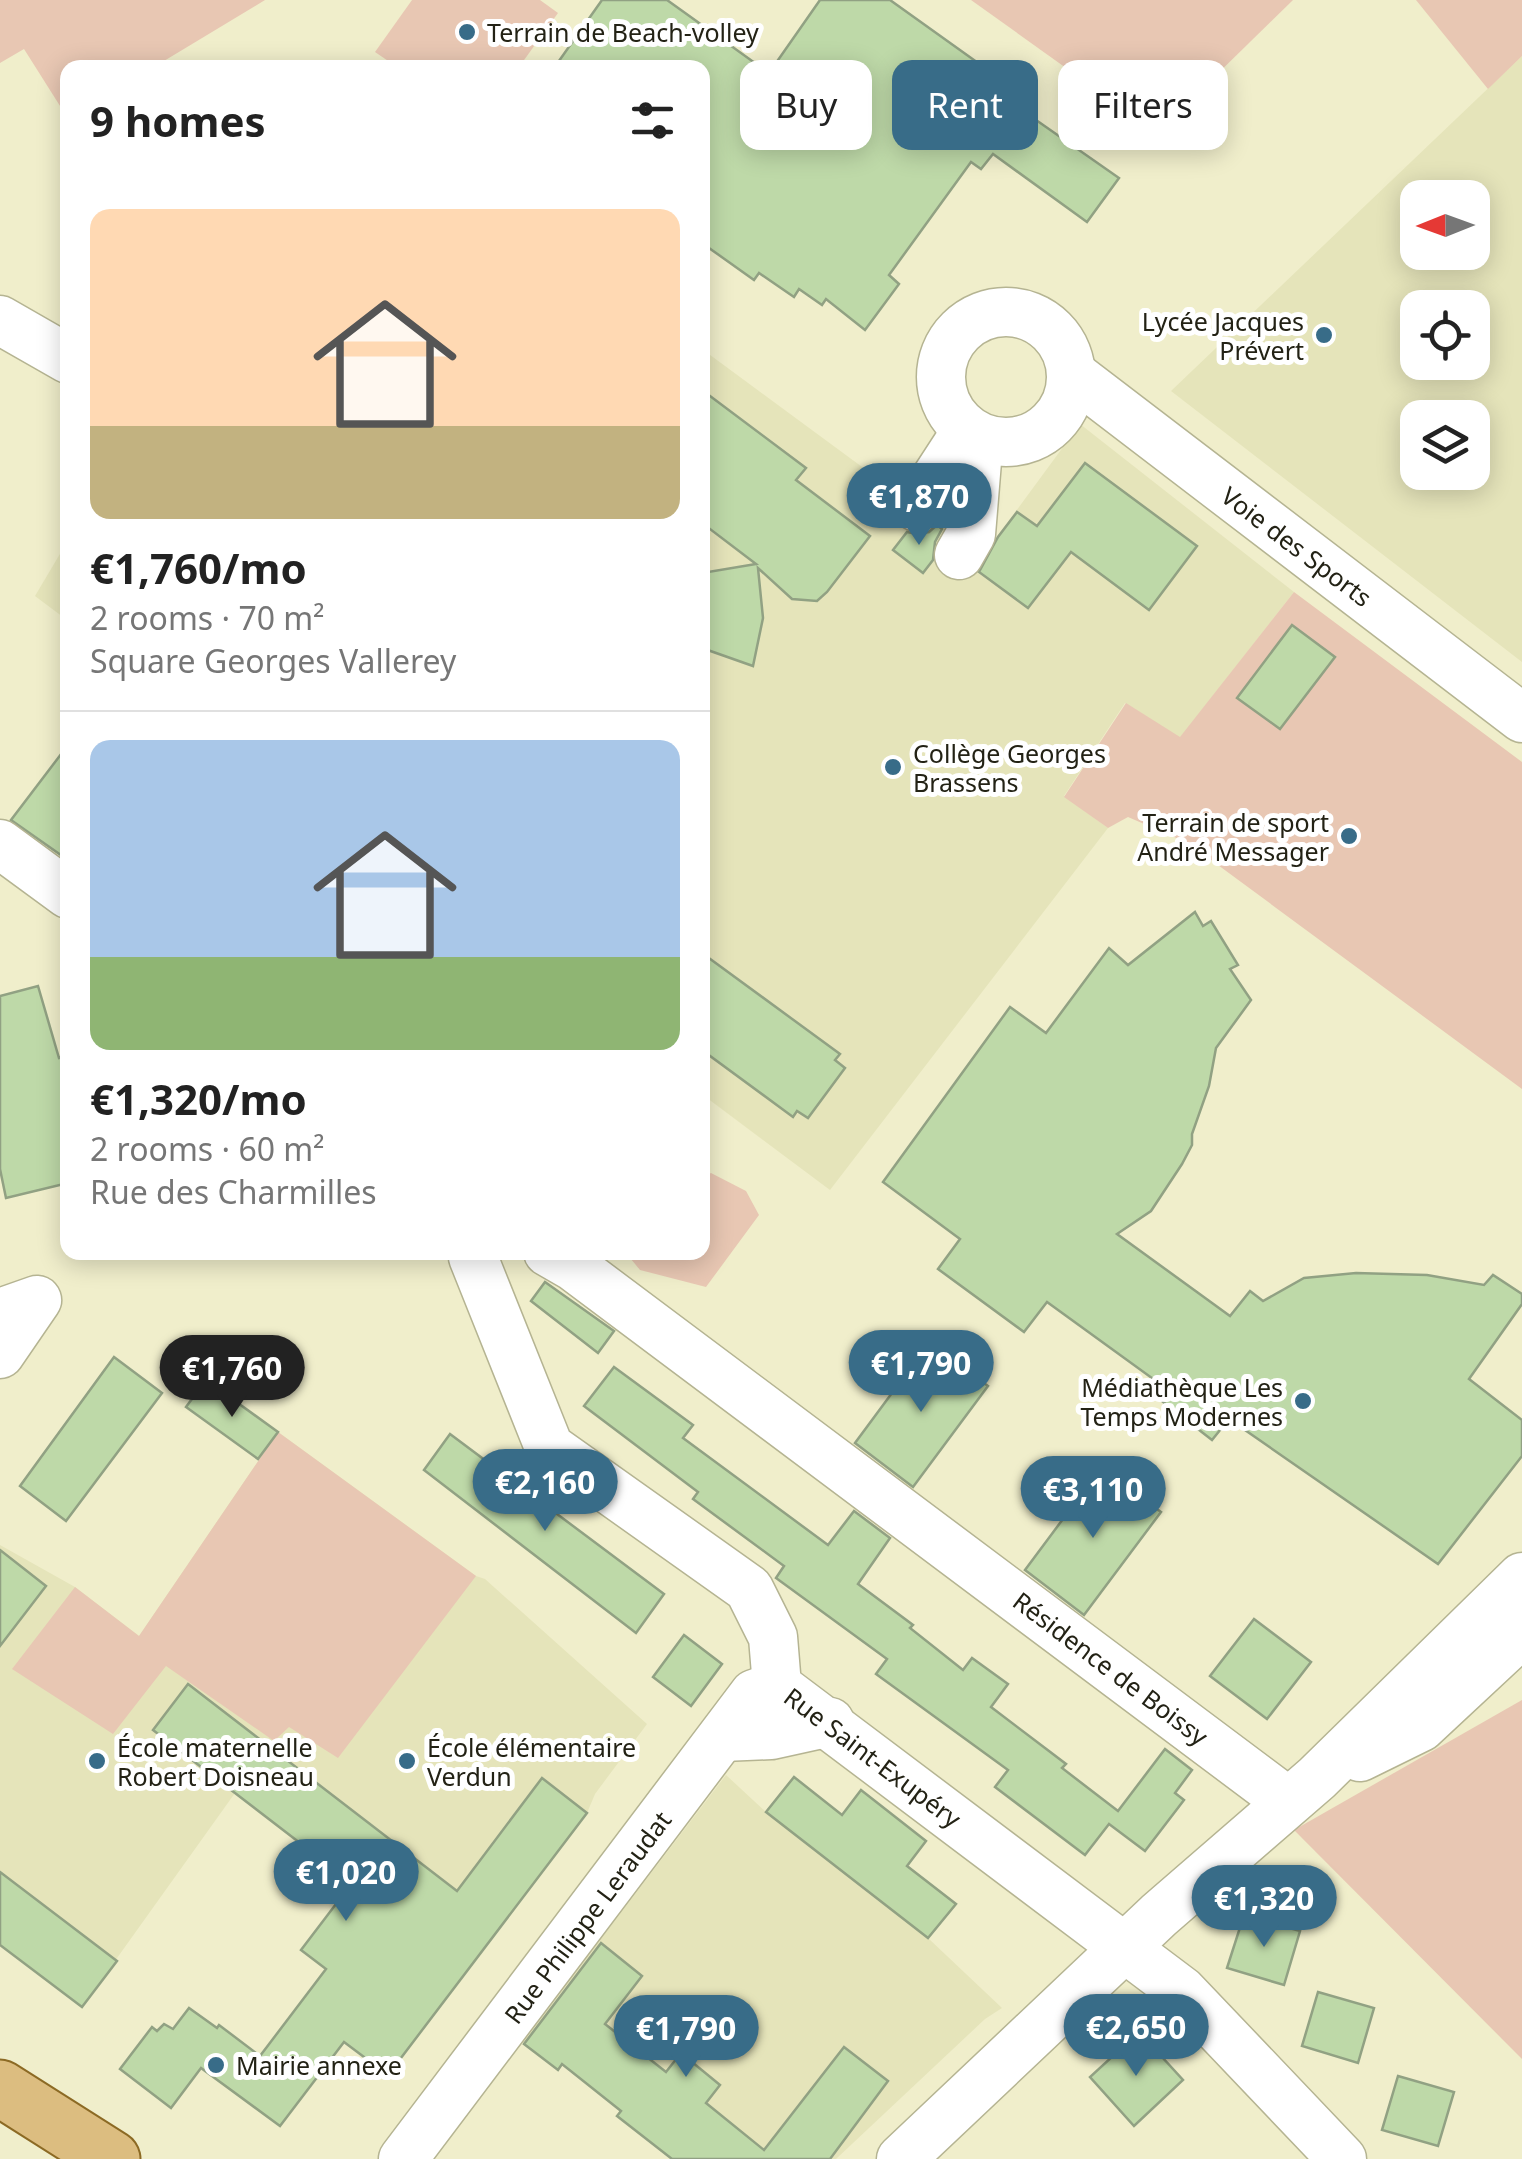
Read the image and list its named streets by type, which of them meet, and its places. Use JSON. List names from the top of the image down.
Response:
{
  "streets": {
    "street": [
      "Voie des Sports",
      "Résidence de Boissy",
      "Rue Saint-Exupéry",
      "Rue Philippe Leraudat"
    ]
  },
  "crossings": [
    ["Rue Saint-Exupéry", "Rue Philippe Leraudat"]
  ],
  "places": [
    "Terrain de Beach-volley",
    "Lycée Jacques Prévert",
    "Collège Georges Brassens",
    "Terrain de sport André Messager",
    "Médiathèque Les Temps Modernes",
    "École maternelle Robert Doisneau",
    "École élémentaire Verdun",
    "Mairie annexe"
  ],
  "north": "left",
  "page": {
    "chip": ["Buy", "Rent", "Filters"],
    "heading": "9 homes",
    "list": [
      {
        "name": "€1,760/mo",
        "note": "2 rooms · 70 m² · Square Georges Vallerey"
      },
      {
        "name": "€1,320/mo",
        "note": "2 rooms · 60 m² · Rue des Charmilles"
      }
    ],
    "price": [
      "€1,870",
      "€1,790",
      "€1,760",
      "€2,160",
      "€3,110",
      "€1,020",
      "€1,320",
      "€2,650",
      "€1,790"
    ]
  }
}
